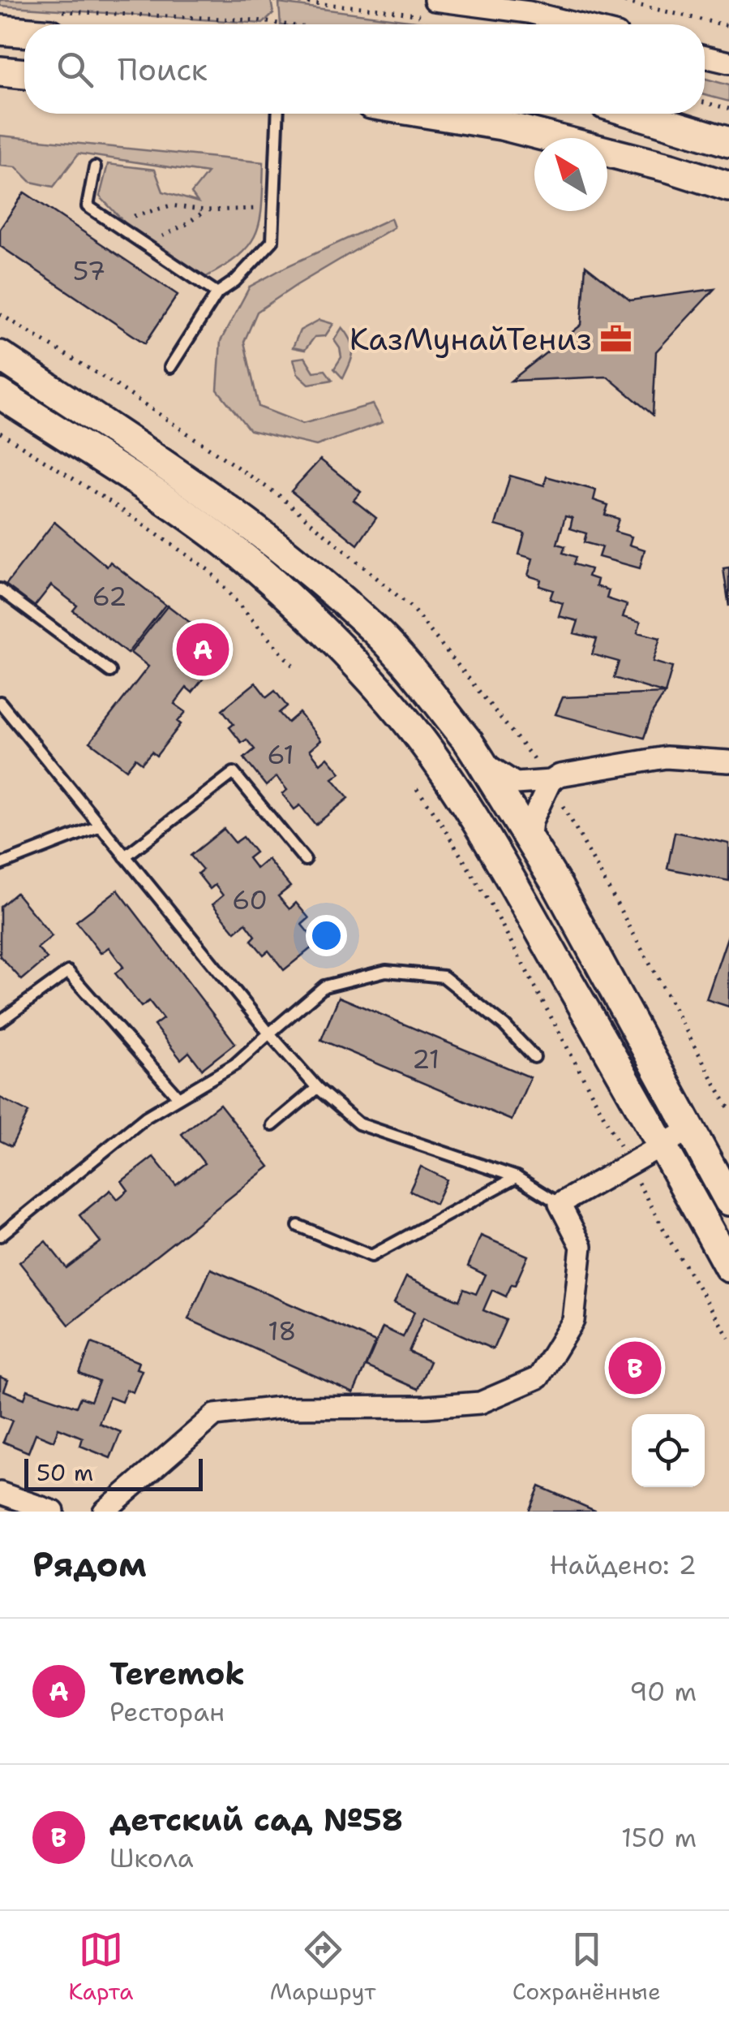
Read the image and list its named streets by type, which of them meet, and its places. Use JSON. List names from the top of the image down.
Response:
{
  "places": {
    "office": ["КазМунайТениз"]
  },
  "house_numbers": [
    "57",
    "62",
    "61",
    "60",
    "21",
    "18"
  ],
  "scale_bar": "50 m",
  "north": "top left",
  "page": {
    "search": "Поиск",
    "pins": ["A", "B"],
    "scale": "50 m",
    "heading": ["Рядом", "Найдено: 2"],
    "list": [
      {
        "mark": "A",
        "name": "Teremok",
        "note": "Ресторан",
        "value": "90 m"
      },
      {
        "mark": "B",
        "name": "детский сад №58",
        "note": "Школа",
        "value": "150 m"
      }
    ],
    "nav": ["Карта", "Маршрут", "Сохранённые"]
  }
}
